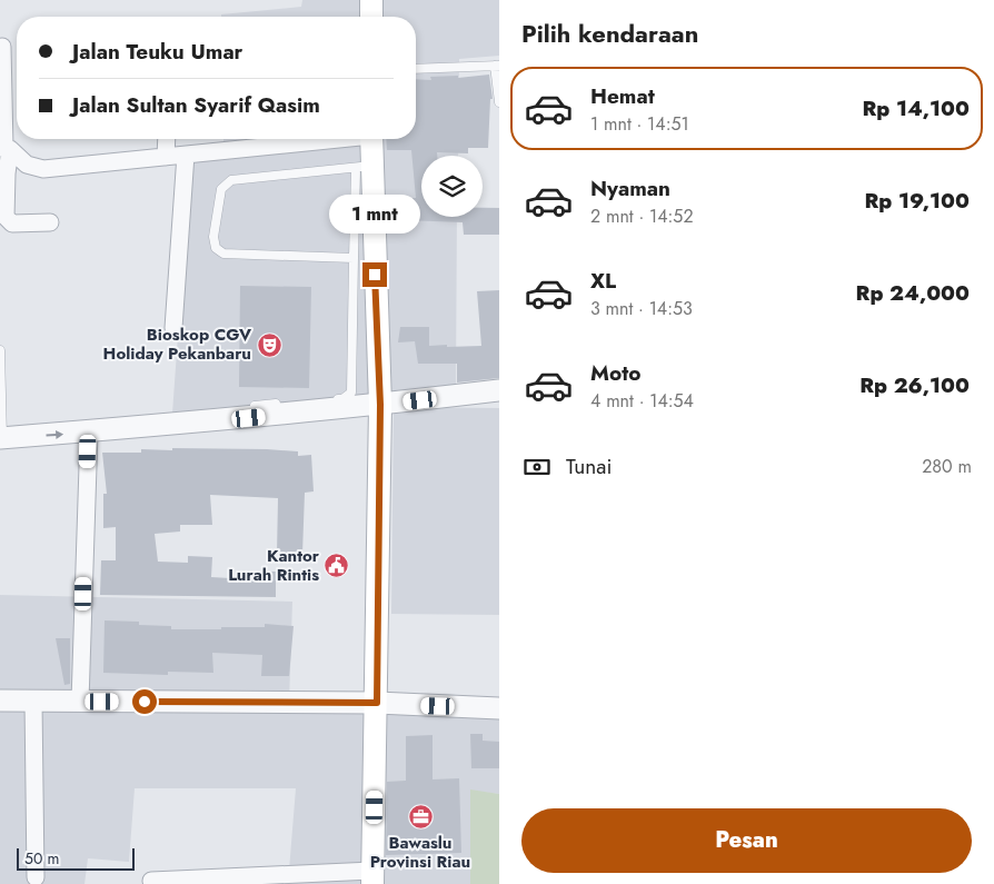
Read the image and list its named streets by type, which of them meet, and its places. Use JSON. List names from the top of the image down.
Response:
{
  "places": {
    "theatre": ["Bioskop CGV Holiday Pekanbaru"],
    "public building": ["Kantor Lurah Rintis"],
    "office": ["Bawaslu Provinsi Riau"]
  },
  "scale_bar": "50 m",
  "page": {
    "heading": "Pilih kendaraan",
    "banner": ["Jalan Teuku Umar", "Jalan Sultan Syarif Qasim"],
    "list": [
      {
        "name": "Hemat",
        "note": "1 mnt · 14:51",
        "value": "Rp 14,100"
      },
      {
        "name": "Nyaman",
        "note": "2 mnt · 14:52",
        "value": "Rp 19,100"
      },
      {
        "name": "XL",
        "note": "3 mnt · 14:53",
        "value": "Rp 24,000"
      },
      {
        "name": "Moto",
        "note": "4 mnt · 14:54",
        "value": "Rp 26,100"
      }
    ],
    "bubble": "1 mnt",
    "pay": ["Tunai", "280 m"],
    "buttons": "Pesan",
    "scale": "50 m"
  }
}
